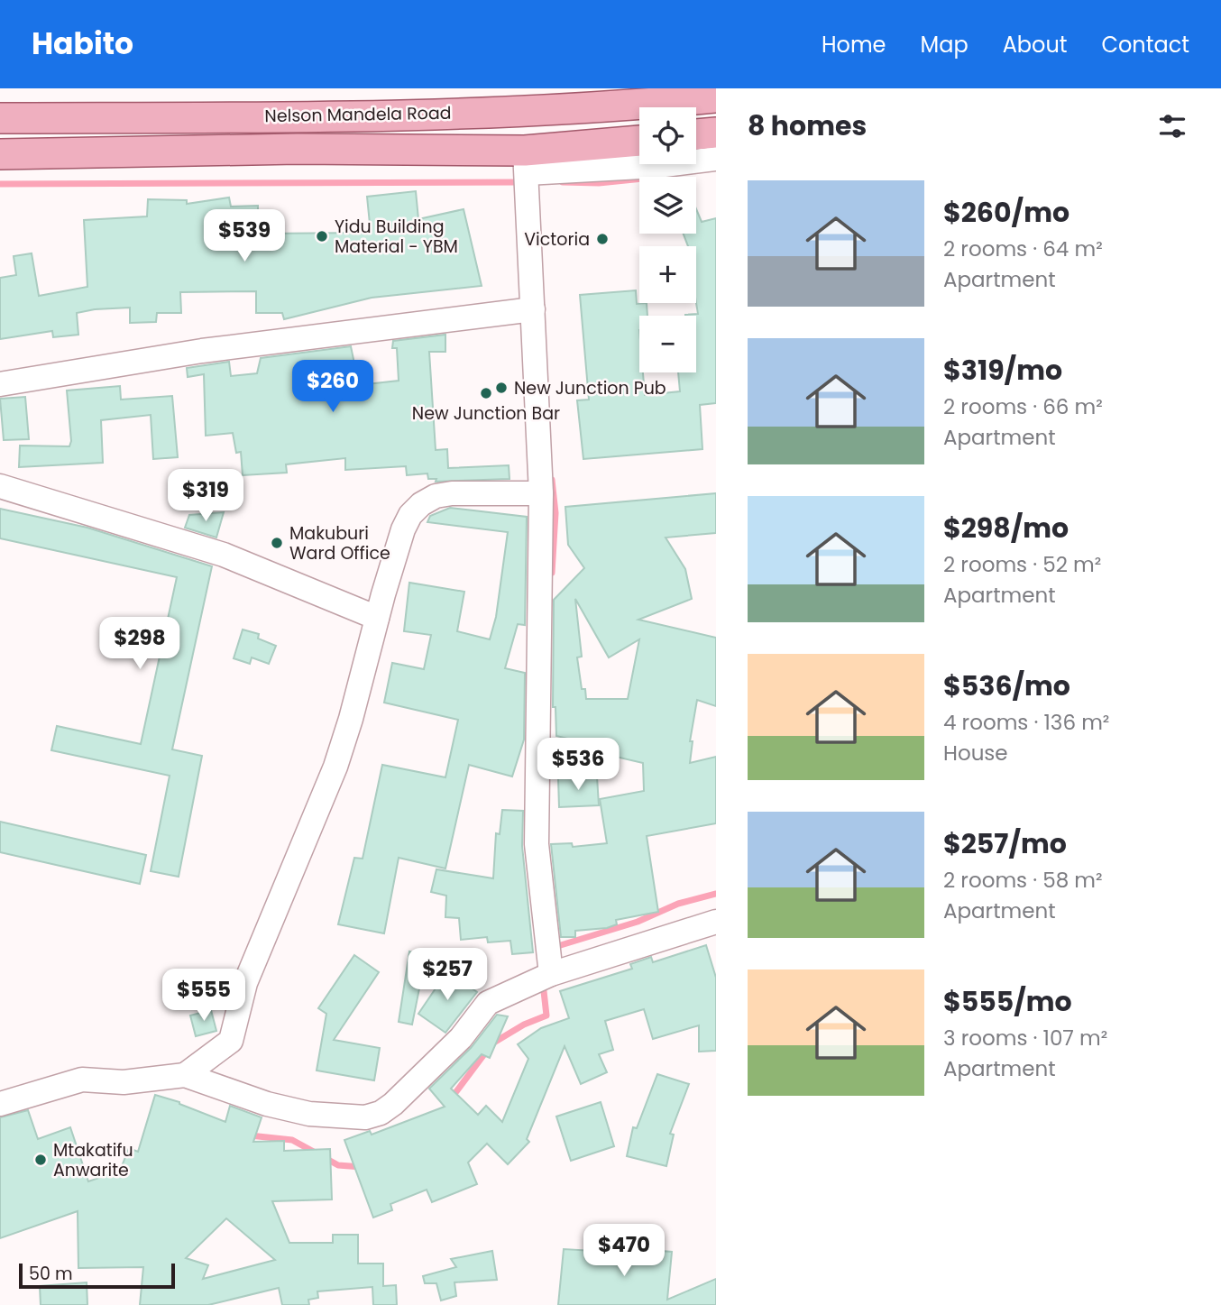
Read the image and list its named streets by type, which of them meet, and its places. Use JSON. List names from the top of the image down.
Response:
{
  "streets": {
    "main road": ["Nelson Mandela Road"]
  },
  "places": [
    "Yidu Building Material - YBM",
    "Victoria",
    "New Junction Pub",
    "New Junction Bar",
    "Makuburi Ward Office",
    "Mtakatifu Anwarite"
  ],
  "scale_bar": "50 m",
  "page": {
    "header": "Habito",
    "nav": [
      "Home",
      "Map",
      "About",
      "Contact"
    ],
    "heading": "8 homes",
    "map_buttons": ["+", "−"],
    "list": [
      {
        "name": "$260/mo",
        "note": "2 rooms · 64 m² · Apartment"
      },
      {
        "name": "$319/mo",
        "note": "2 rooms · 66 m² · Apartment"
      },
      {
        "name": "$298/mo",
        "note": "2 rooms · 52 m² · Apartment"
      },
      {
        "name": "$536/mo",
        "note": "4 rooms · 136 m² · House"
      },
      {
        "name": "$257/mo",
        "note": "2 rooms · 58 m² · Apartment"
      },
      {
        "name": "$555/mo",
        "note": "3 rooms · 107 m² · Apartment"
      }
    ],
    "price": [
      "$539",
      "$260",
      "$319",
      "$298",
      "$536",
      "$257",
      "$555",
      "$470"
    ],
    "scale": "50 m"
  }
}
